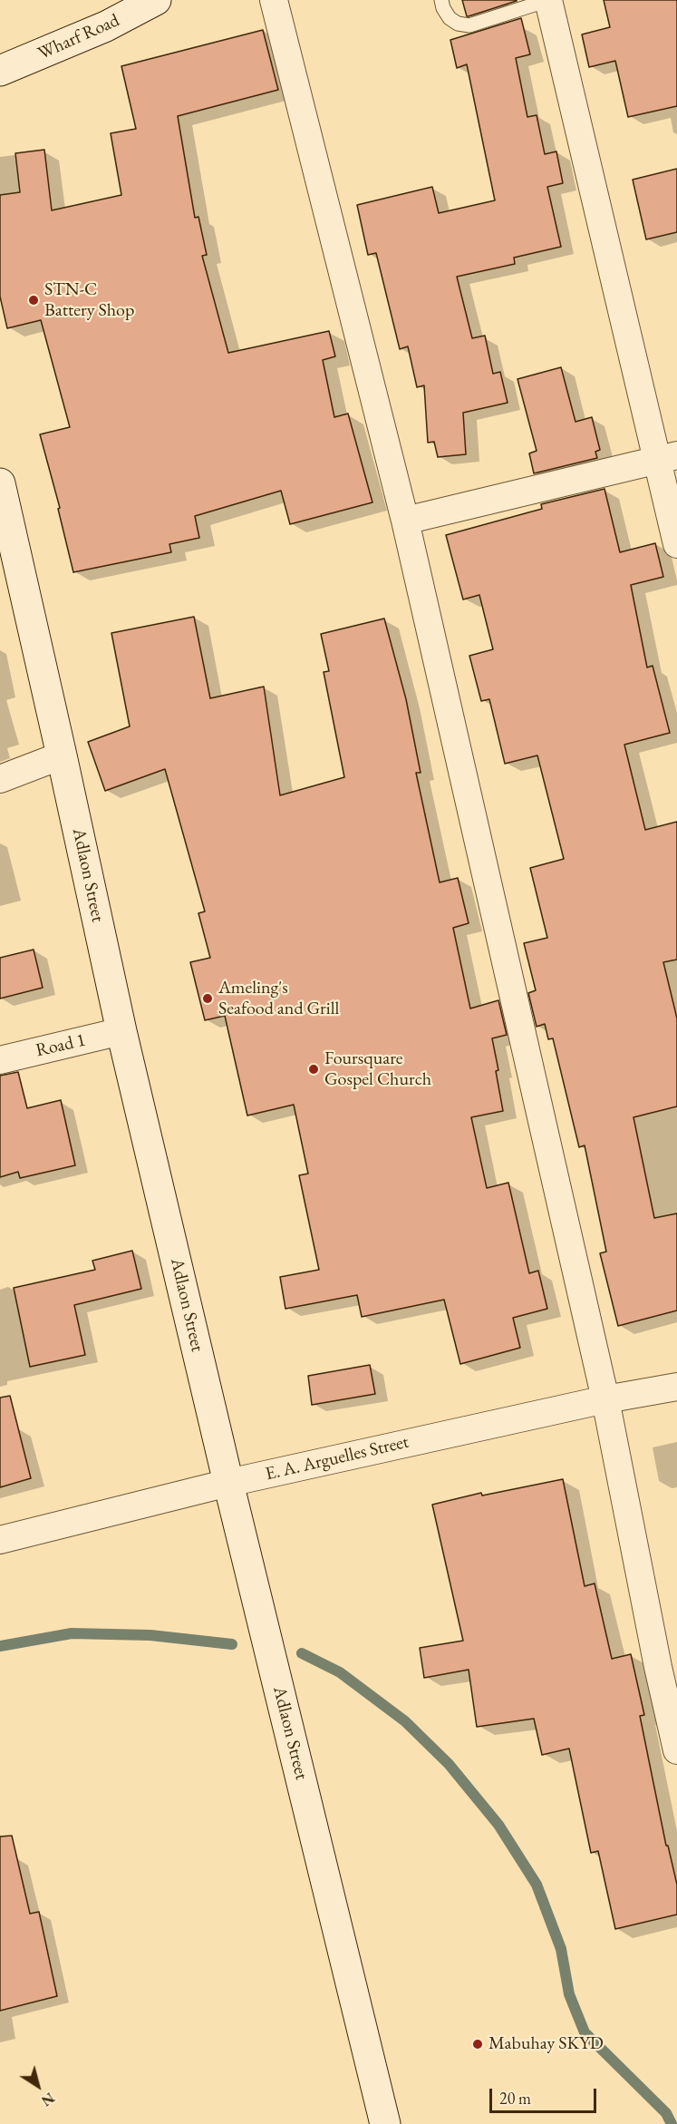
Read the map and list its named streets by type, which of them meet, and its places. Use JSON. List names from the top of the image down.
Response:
{
  "streets": {
    "street": [
      "Wharf Road",
      "Adlaon Street",
      "Road 1",
      "E. A. Arguelles Street"
    ]
  },
  "crossings": [
    ["Adlaon Street", "Road 1"],
    ["Adlaon Street", "E. A. Arguelles Street"]
  ],
  "places": [
    "STN-C Battery Shop",
    "Ameling's Seafood and Grill",
    "Foursquare Gospel Church",
    "Mabuhay SKYD"
  ],
  "scale_bar": "20 m",
  "north": "bottom right"
}
